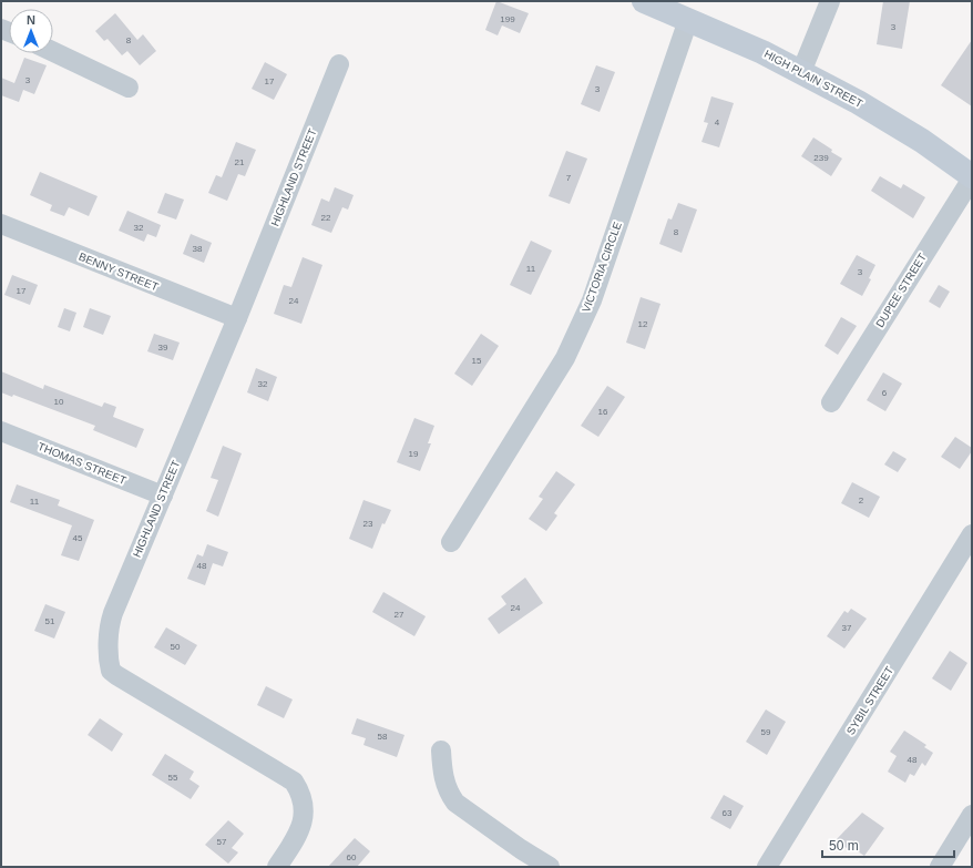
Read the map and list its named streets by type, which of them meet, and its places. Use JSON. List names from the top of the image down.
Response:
{
  "streets": {
    "main road": ["HIGH PLAIN STREET"],
    "street": [
      "HIGHLAND STREET",
      "VICTORIA CIRCLE",
      "BENNY STREET",
      "DUPEE STREET",
      "THOMAS STREET",
      "SYBIL STREET"
    ]
  },
  "crossings": [
    ["HIGH PLAIN STREET", "VICTORIA CIRCLE"],
    ["HIGH PLAIN STREET", "DUPEE STREET"],
    ["HIGHLAND STREET", "BENNY STREET"],
    ["HIGHLAND STREET", "THOMAS STREET"]
  ],
  "house_numbers": [
    "199",
    "3",
    "8",
    "3",
    "17",
    "3",
    "4",
    "239",
    "21",
    "7",
    "22",
    "32",
    "8",
    "38",
    "11",
    "3",
    "17",
    "24",
    "12",
    "39",
    "15",
    "32",
    "6",
    "10",
    "16",
    "19",
    "2",
    "11",
    "23",
    "45",
    "48",
    "24",
    "27",
    "51",
    "37",
    "50",
    "59",
    "58",
    "48",
    "55",
    "63",
    "57",
    "60"
  ],
  "scale_bar": "50 m",
  "north": "top"
}
